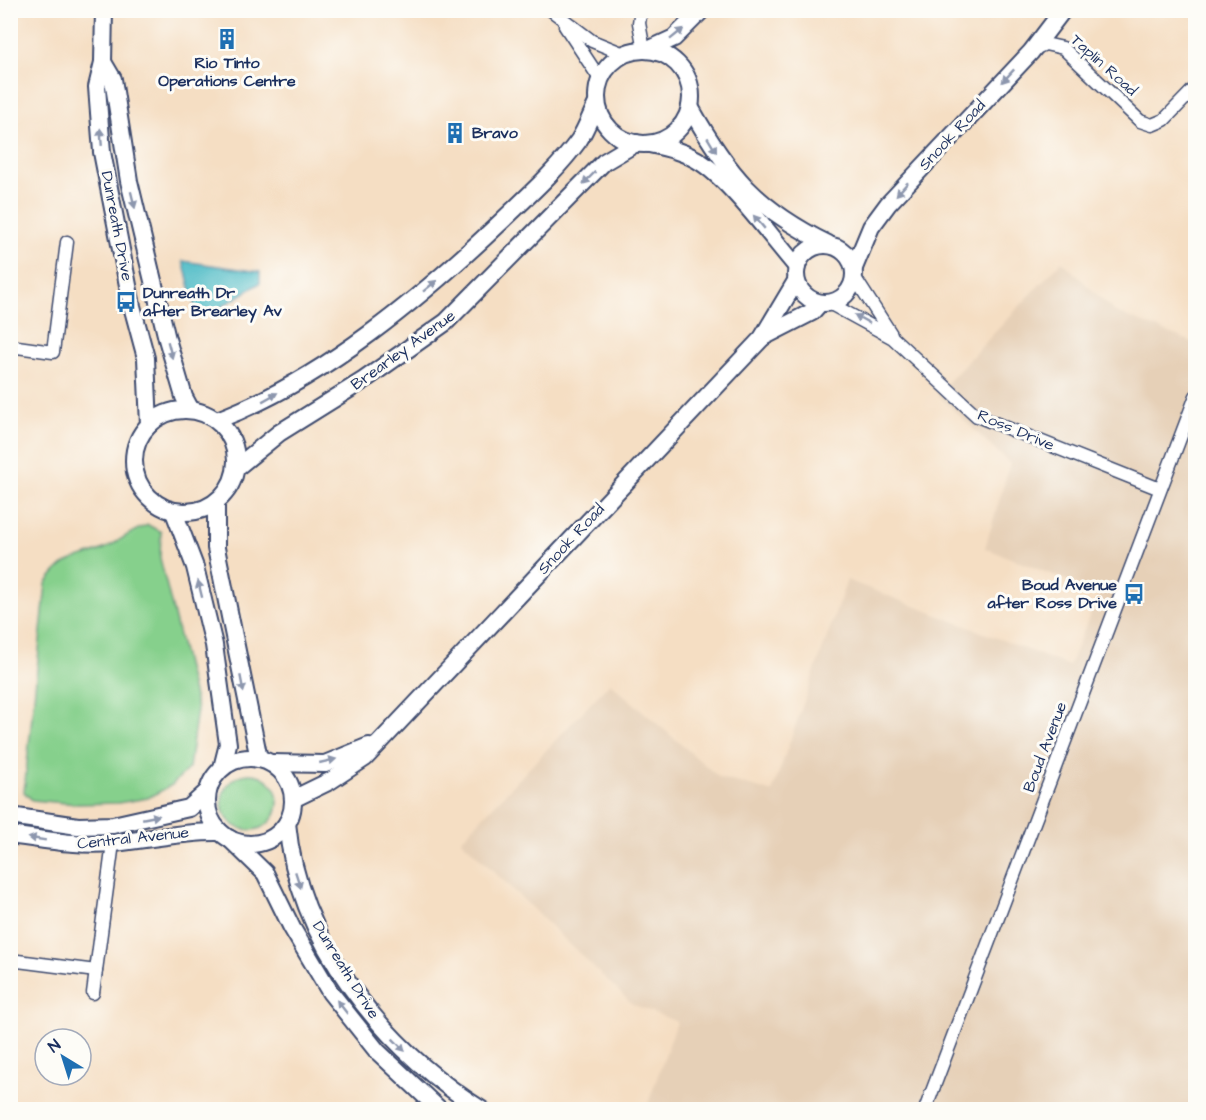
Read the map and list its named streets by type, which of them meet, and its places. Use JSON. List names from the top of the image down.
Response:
{
  "streets": {
    "main road": [
      "Snook Road",
      "Dunreath Drive",
      "Brearley Avenue",
      "Central Avenue"
    ],
    "street": ["Taplin Road", "Ross Drive", "Boud Avenue"]
  },
  "crossings": [
    ["Taplin Road", "Snook Road"],
    ["Snook Road", "Dunreath Drive"],
    ["Snook Road", "Ross Drive"],
    ["Snook Road", "Central Avenue"],
    ["Dunreath Drive", "Brearley Avenue"],
    ["Dunreath Drive", "Central Avenue"],
    ["Ross Drive", "Boud Avenue"]
  ],
  "places": {
    "building": ["Rio Tinto Operations Centre", "Bravo"],
    "bus stop": ["Dunreath Dr after Brearley Av", "Boud Avenue after Ross Drive"]
  },
  "north": "top left"
}
